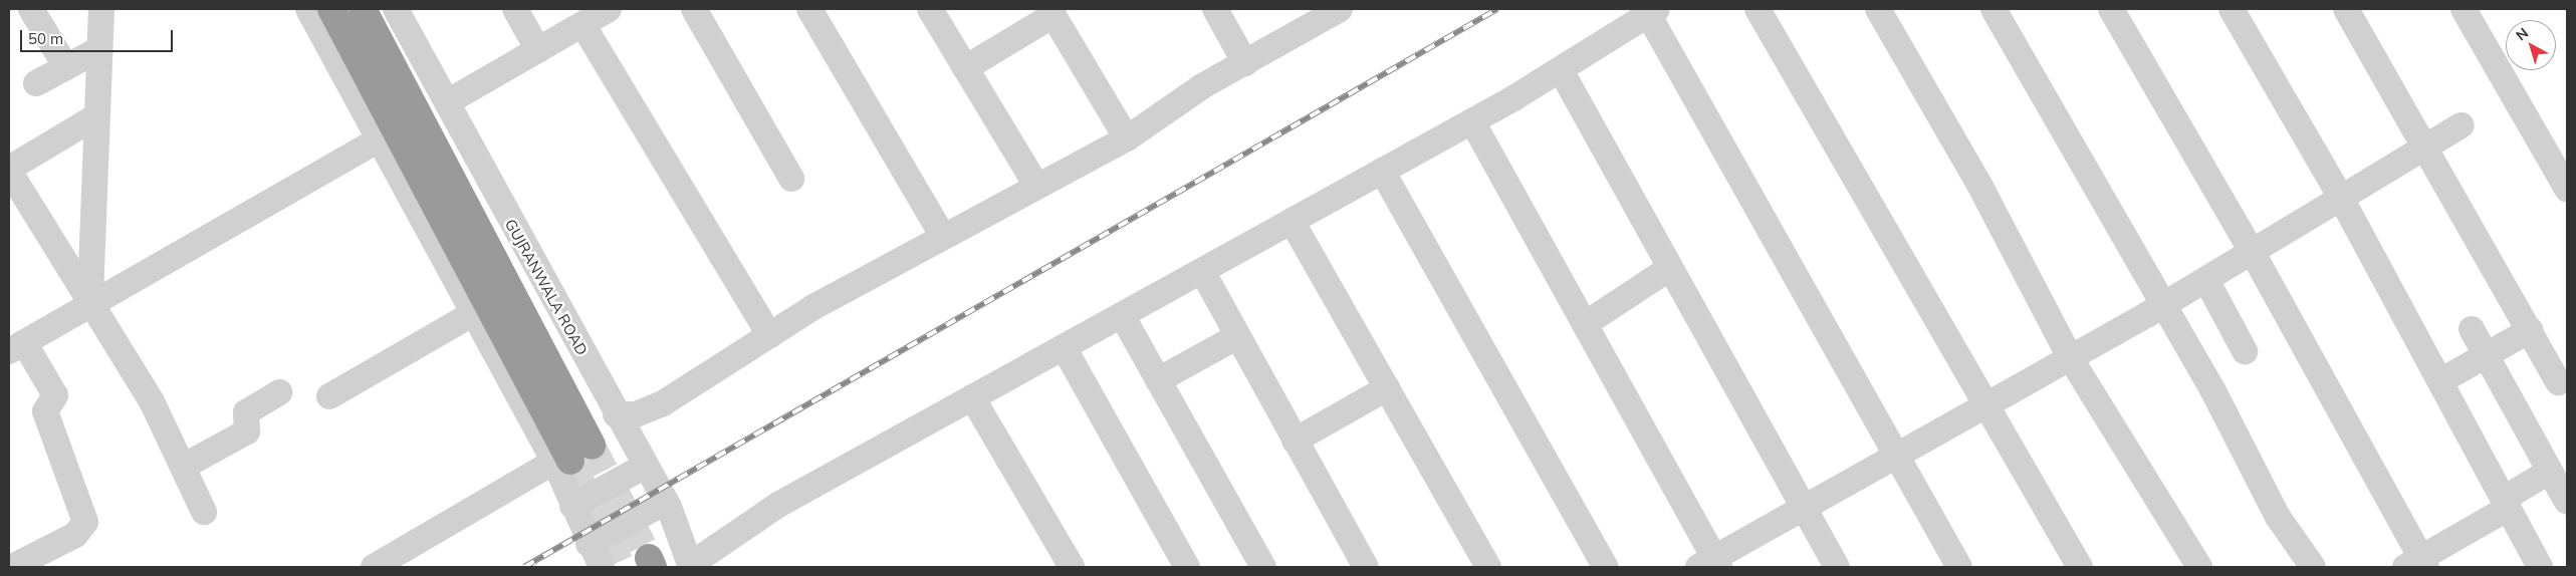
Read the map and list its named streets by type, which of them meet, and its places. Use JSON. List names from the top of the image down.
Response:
{
  "streets": {
    "street": ["GUJRANWALA ROAD"]
  },
  "scale_bar": "50 m",
  "north": "top left"
}
